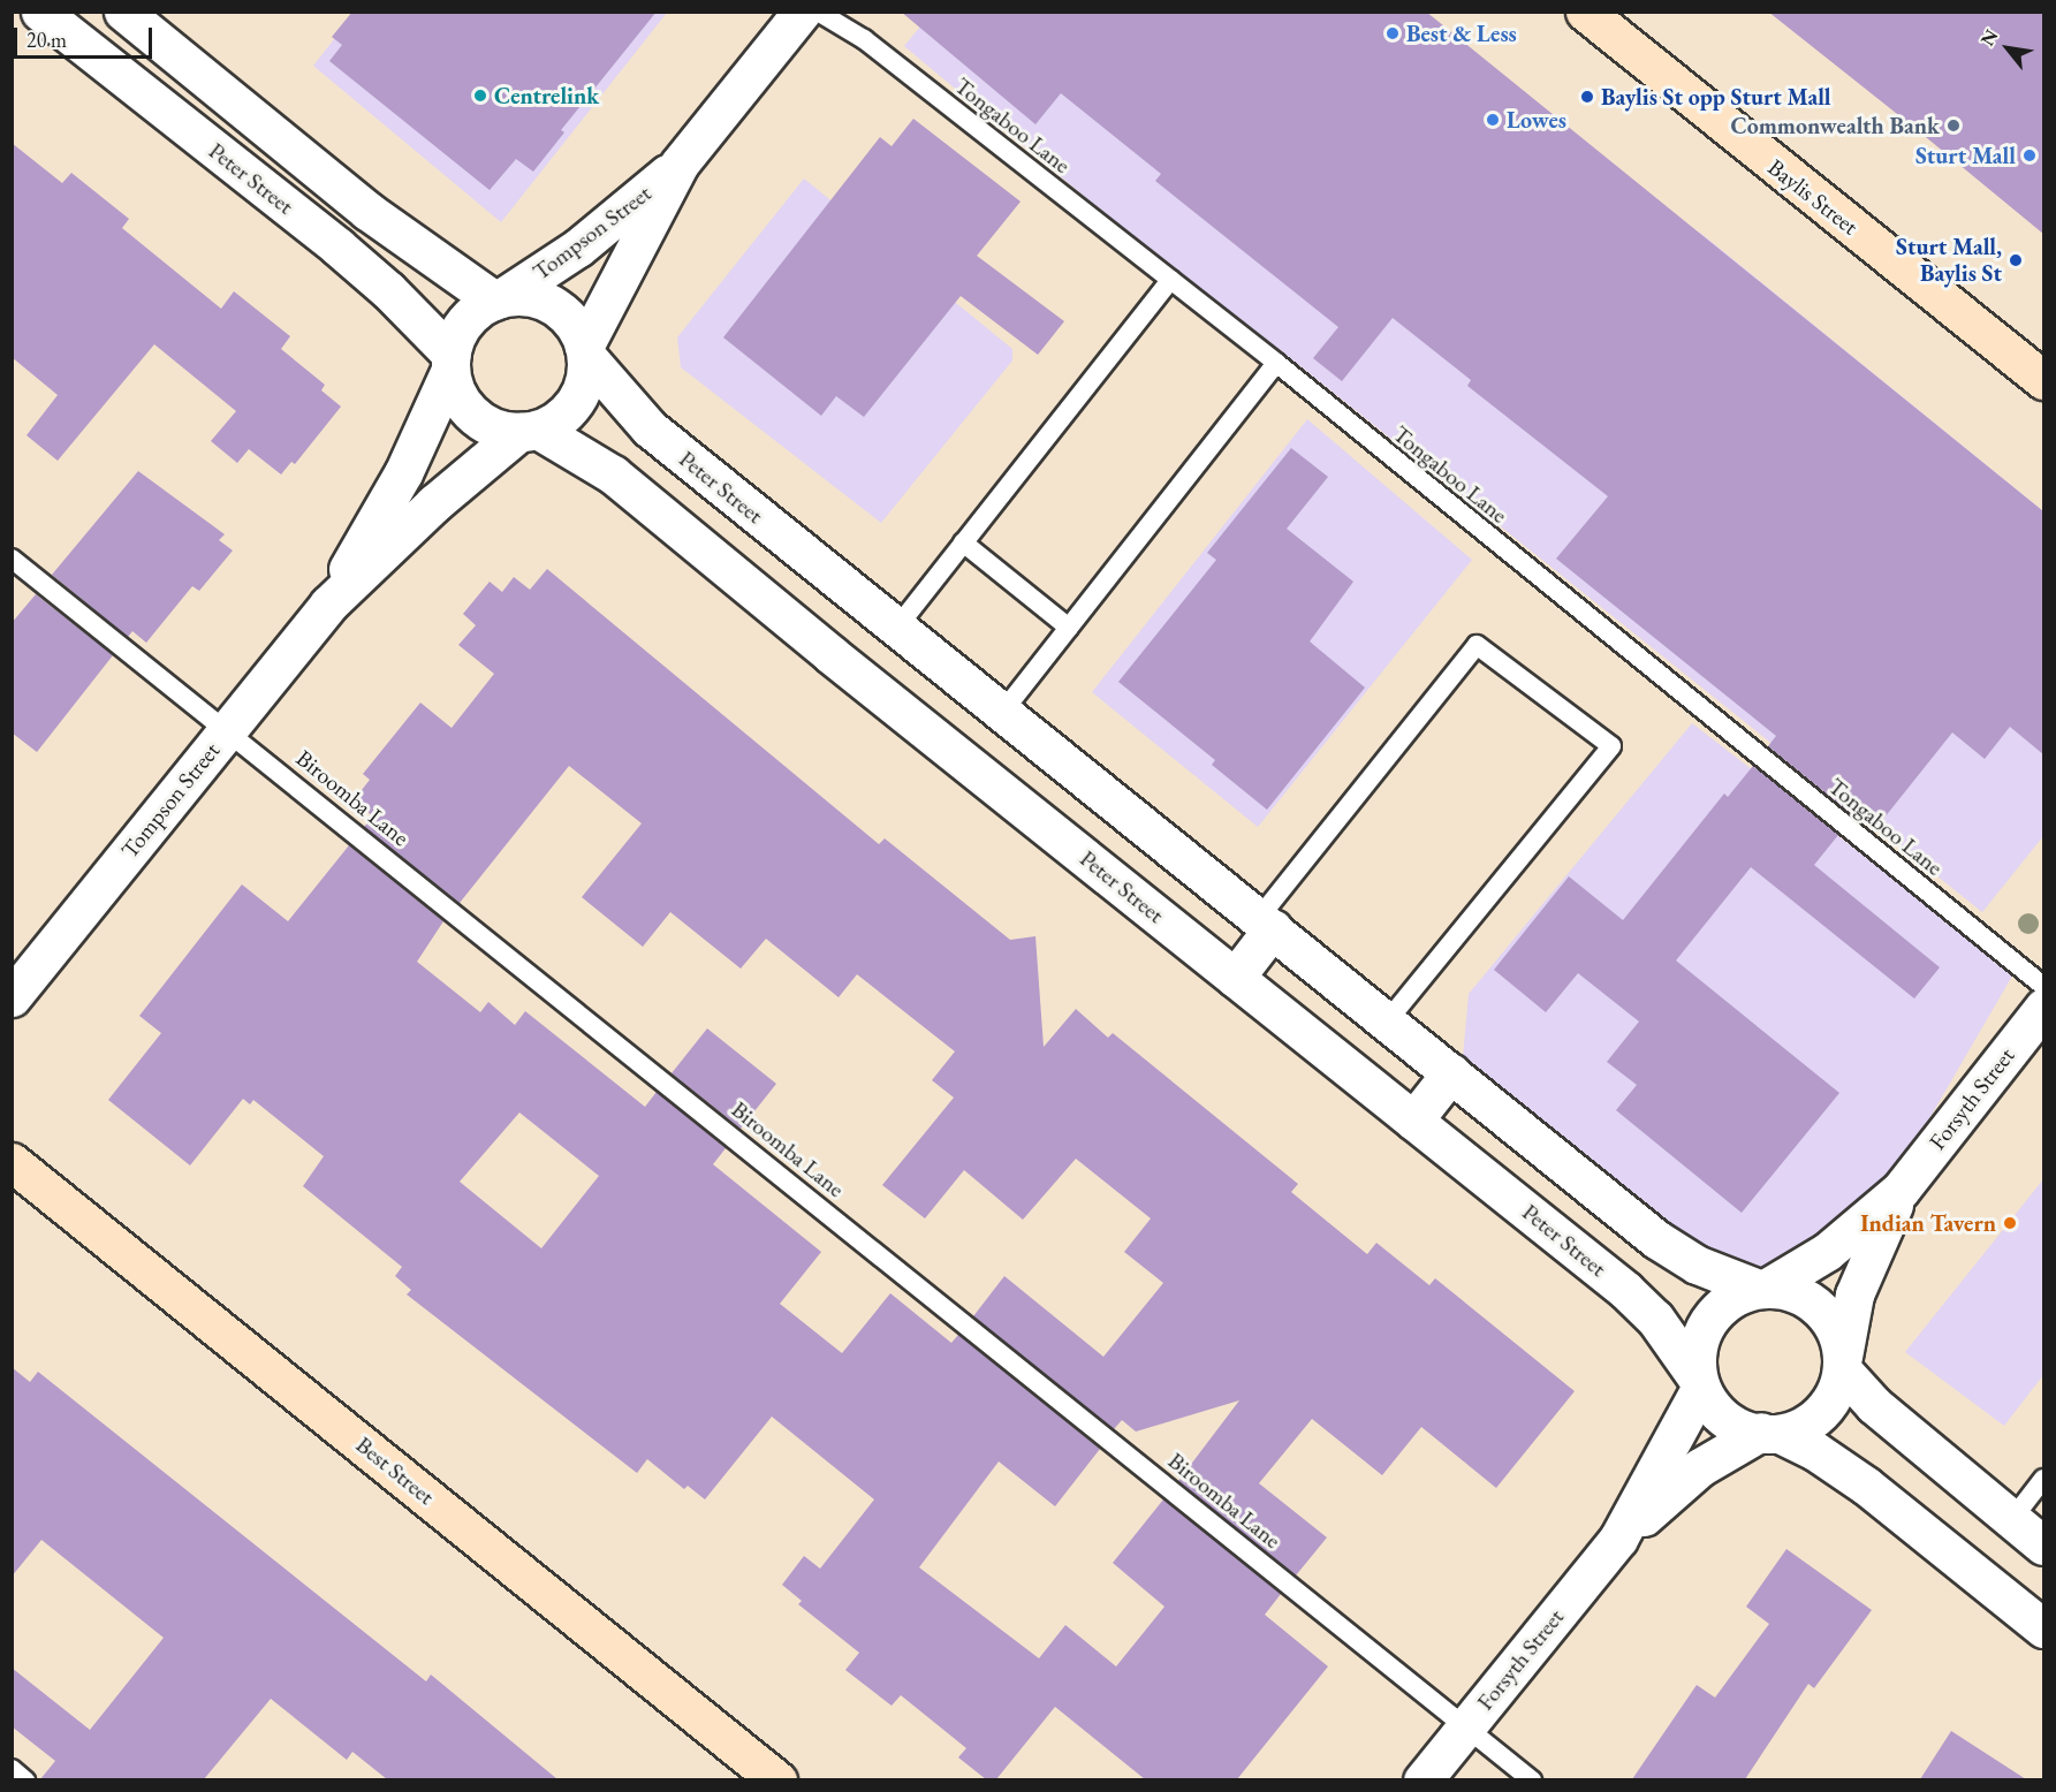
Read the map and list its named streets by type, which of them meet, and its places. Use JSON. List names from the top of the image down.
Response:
{
  "streets": {
    "street": [
      "Peter Street",
      "Baylis Street",
      "Tompson Street",
      "Forsyth Street",
      "Best Street"
    ],
    "lane": ["Tongaboo Lane", "Biroomba Lane"]
  },
  "crossings": [
    ["Peter Street", "Tompson Street"],
    ["Peter Street", "Forsyth Street"],
    ["Tompson Street", "Biroomba Lane"],
    ["Biroomba Lane", "Forsyth Street"]
  ],
  "places": [
    "Best & Less",
    "Centrelink",
    "Baylis St opp Sturt Mall",
    "Lowes",
    "Commonwealth Bank",
    "Sturt Mall",
    "Sturt Mall, Baylis St",
    "Indian Tavern"
  ],
  "scale_bar": "20 m",
  "north": "top left"
}
